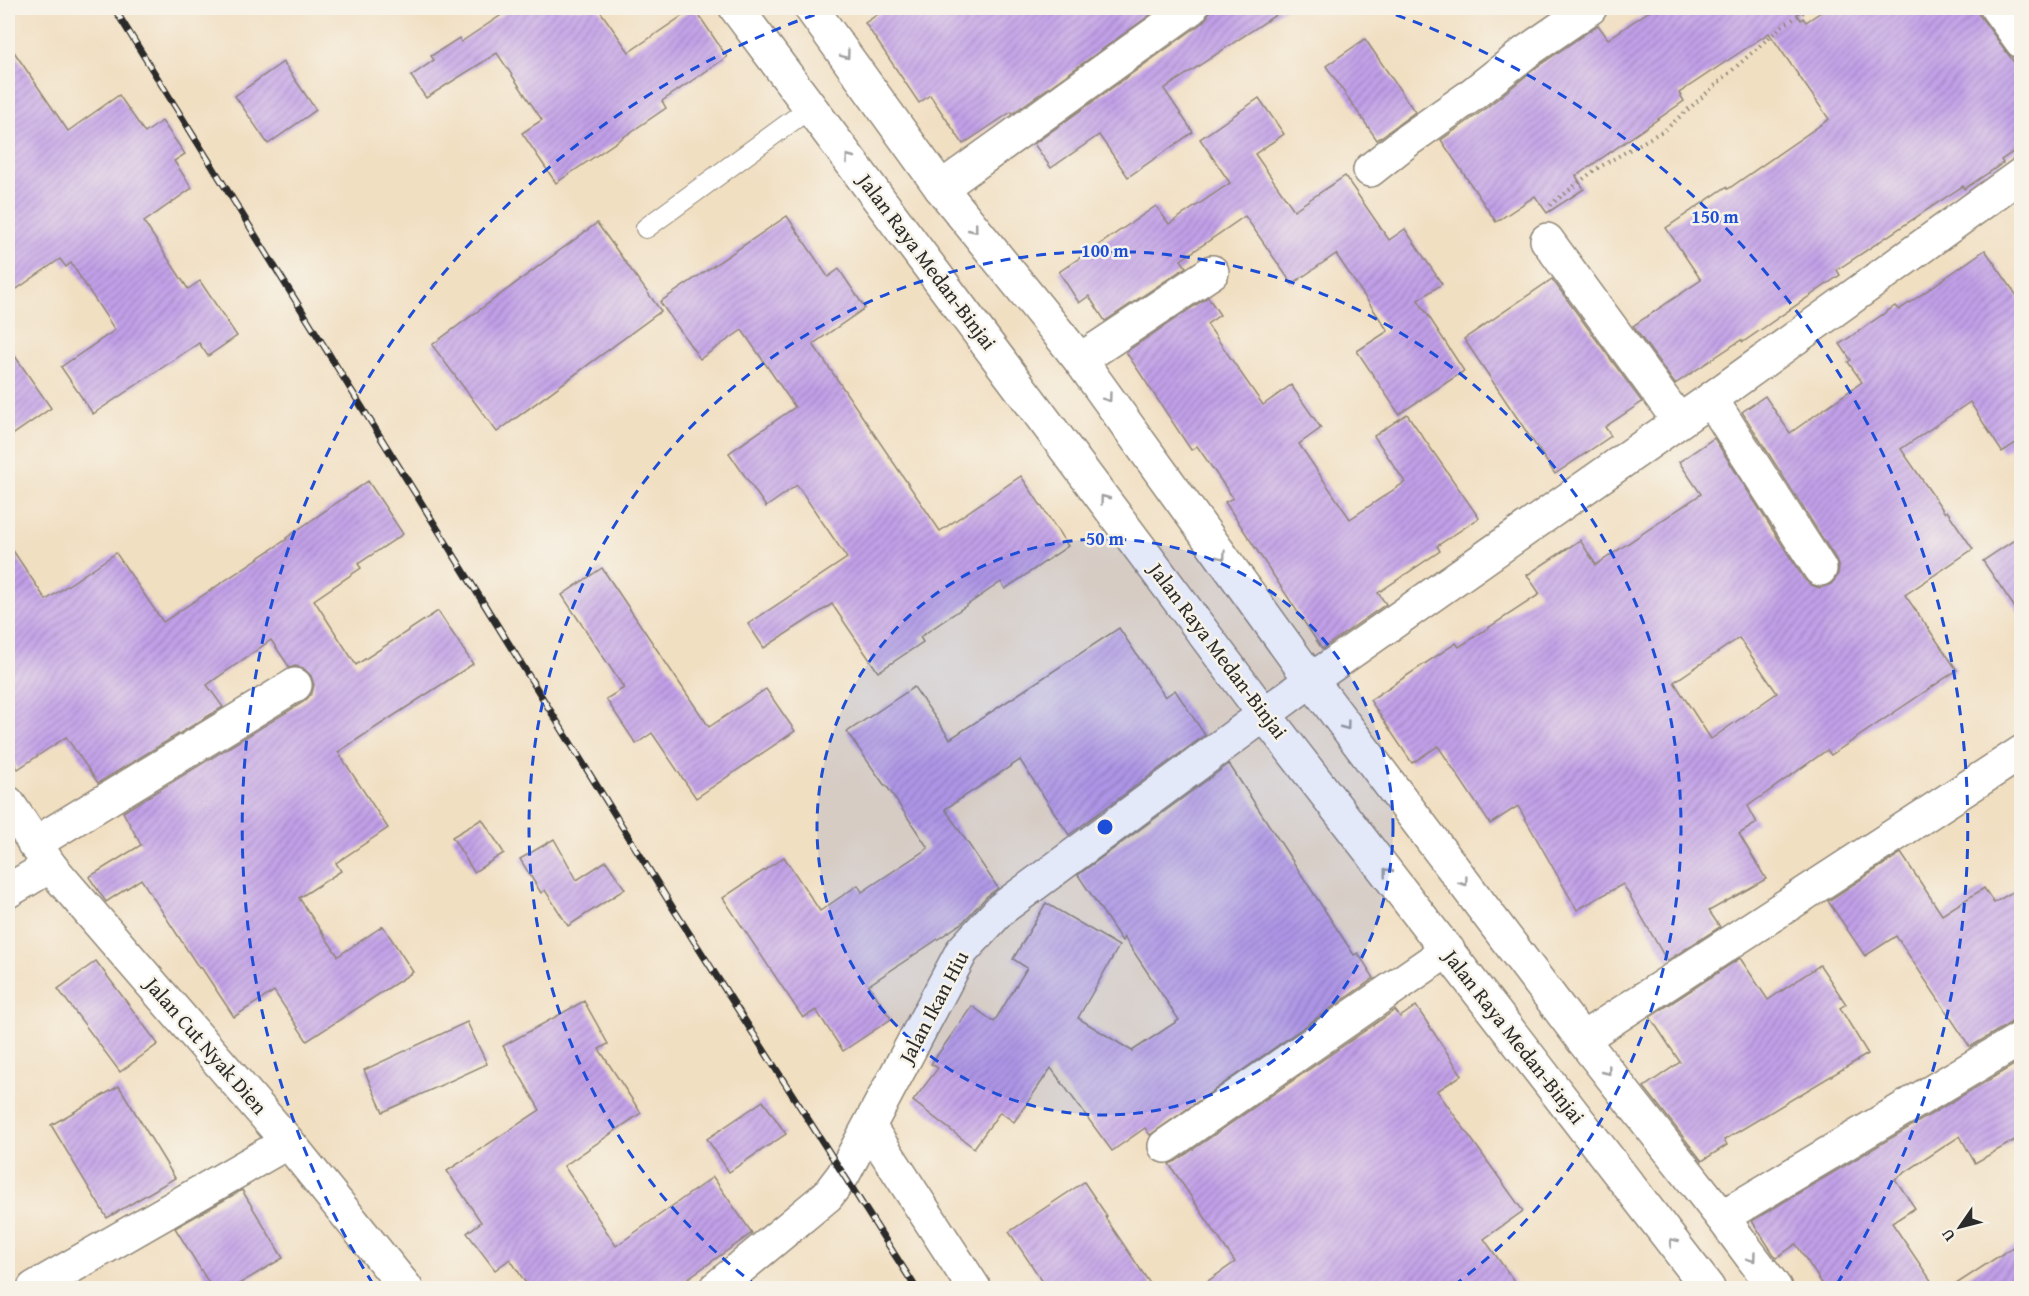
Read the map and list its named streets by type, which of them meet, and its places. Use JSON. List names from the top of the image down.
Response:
{
  "streets": {
    "street": ["Jalan Raya Medan-Binjai", "Jalan Ikan Hiu", "Jalan Cut Nyak Dien"]
  },
  "crossings": [
    ["Jalan Raya Medan-Binjai", "Jalan Ikan Hiu"]
  ],
  "north": "bottom left",
  "rings": ["150 m", "100 m", "50 m"]
}
